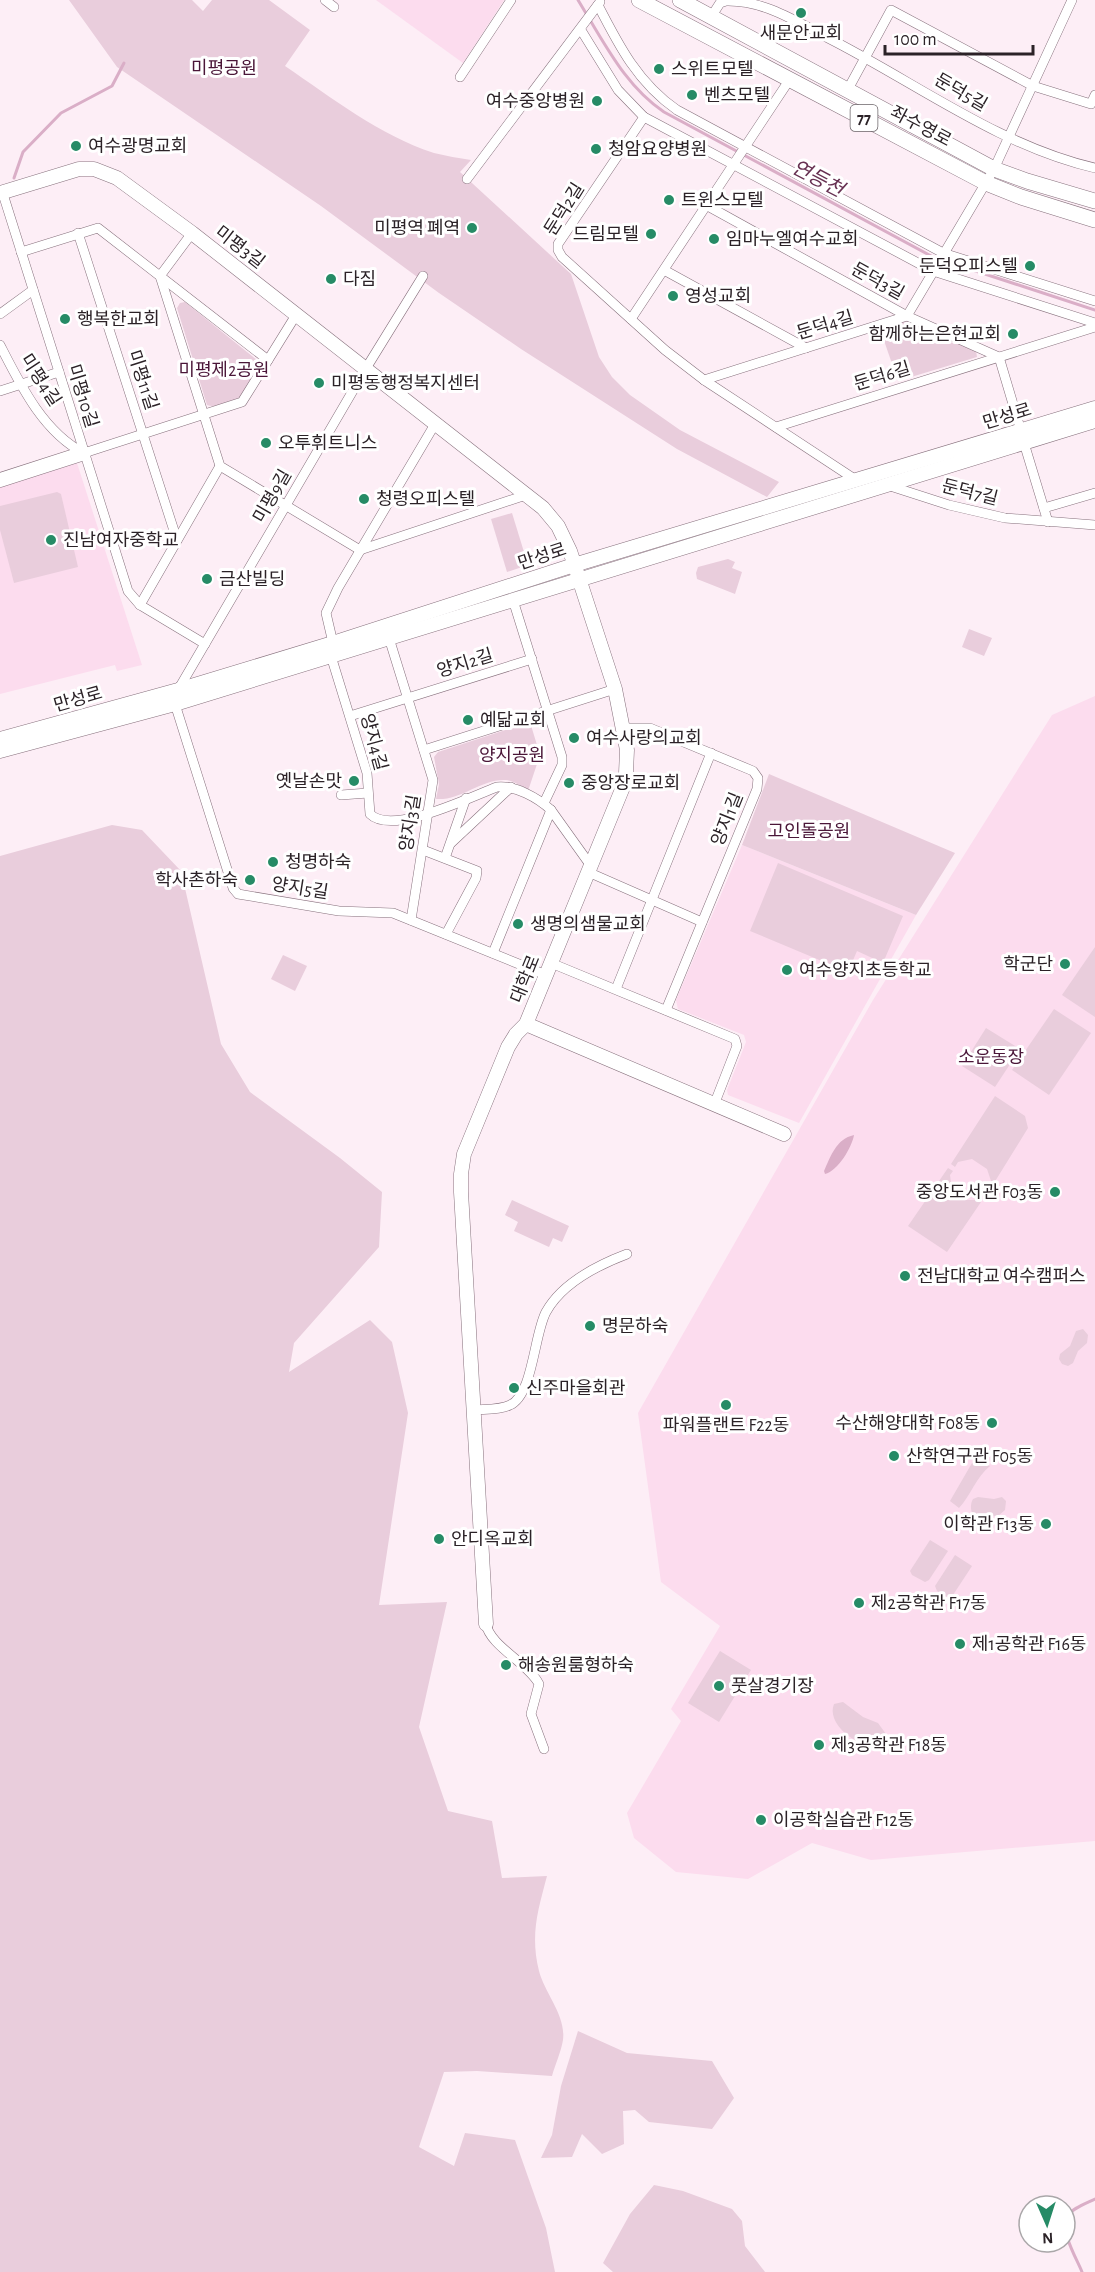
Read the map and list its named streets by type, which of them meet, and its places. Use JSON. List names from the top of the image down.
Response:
{
  "streets": {
    "main road": ["77", "좌수영로"],
    "street": [
      "둔덕5길",
      "둔덕2길",
      "미평3길",
      "둔덕3길",
      "둔덕4길",
      "둔덕6길",
      "미평4길",
      "미평11길",
      "미평10길",
      "만성로",
      "둔덕7길",
      "미평9길",
      "양지2길",
      "양지4길",
      "양지1길",
      "양지3길",
      "양지5길",
      "대학로"
    ]
  },
  "crossings": [
    ["둔덕5길", "좌수영로"],
    ["둔덕2길", "둔덕4길"],
    ["둔덕2길", "둔덕6길"],
    ["둔덕2길", "만성로"],
    ["미평3길", "미평10길"],
    ["미평3길", "만성로"],
    ["미평3길", "미평9길"],
    ["미평3길", "대학로"],
    ["둔덕3길", "둔덕4길"],
    ["미평4길", "미평10길"],
    ["미평10길", "미평9길"],
    ["만성로", "둔덕7길"],
    ["만성로", "미평9길"],
    ["만성로", "양지4길"],
    ["만성로", "양지3길"],
    ["만성로", "양지5길"],
    ["만성로", "대학로"],
    ["미평9길", "양지5길"],
    ["양지2길", "양지3길"],
    ["양지4길", "양지3길"],
    ["양지1길", "대학로"],
    ["양지3길", "양지5길"],
    ["양지5길", "대학로"]
  ],
  "water": ["연등천"],
  "parks": [
    "미평공원",
    "미평제2공원",
    "양지공원",
    "고인돌공원",
    "소운동장"
  ],
  "places": [
    "새문안교회",
    "스위트모텔",
    "벤츠모텔",
    "여수중앙병원",
    "여수광명교회",
    "청암요양병원",
    "트윈스모텔",
    "미평역 폐역",
    "드림모텔",
    "임마누엘여수교회",
    "둔덕오피스텔",
    "다짐",
    "영성교회",
    "행복한교회",
    "함께하는은현교회",
    "미평동행정복지센터",
    "오투휘트니스",
    "청령오피스텔",
    "진남여자중학교",
    "금산빌딩",
    "예닮교회",
    "여수사랑의교회",
    "옛날손맛",
    "중앙장로교회",
    "청명하숙",
    "학사촌하숙",
    "생명의샘물교회",
    "학군단",
    "여수양지초등학교",
    "중앙도서관 F03동",
    "전남대학교 여수캠퍼스",
    "명문하숙",
    "신주마을회관",
    "파워플랜트 F22동",
    "수산해양대학 F08동",
    "산학연구관 F05동",
    "이학관 F13동",
    "안디옥교회",
    "제2공학관 F17동",
    "제1공학관 F16동",
    "해송원룸형하숙",
    "풋살경기장",
    "제3공학관 F18동",
    "이공학실습관 F12동"
  ],
  "scale_bar": "100 m",
  "north": "bottom"
}
